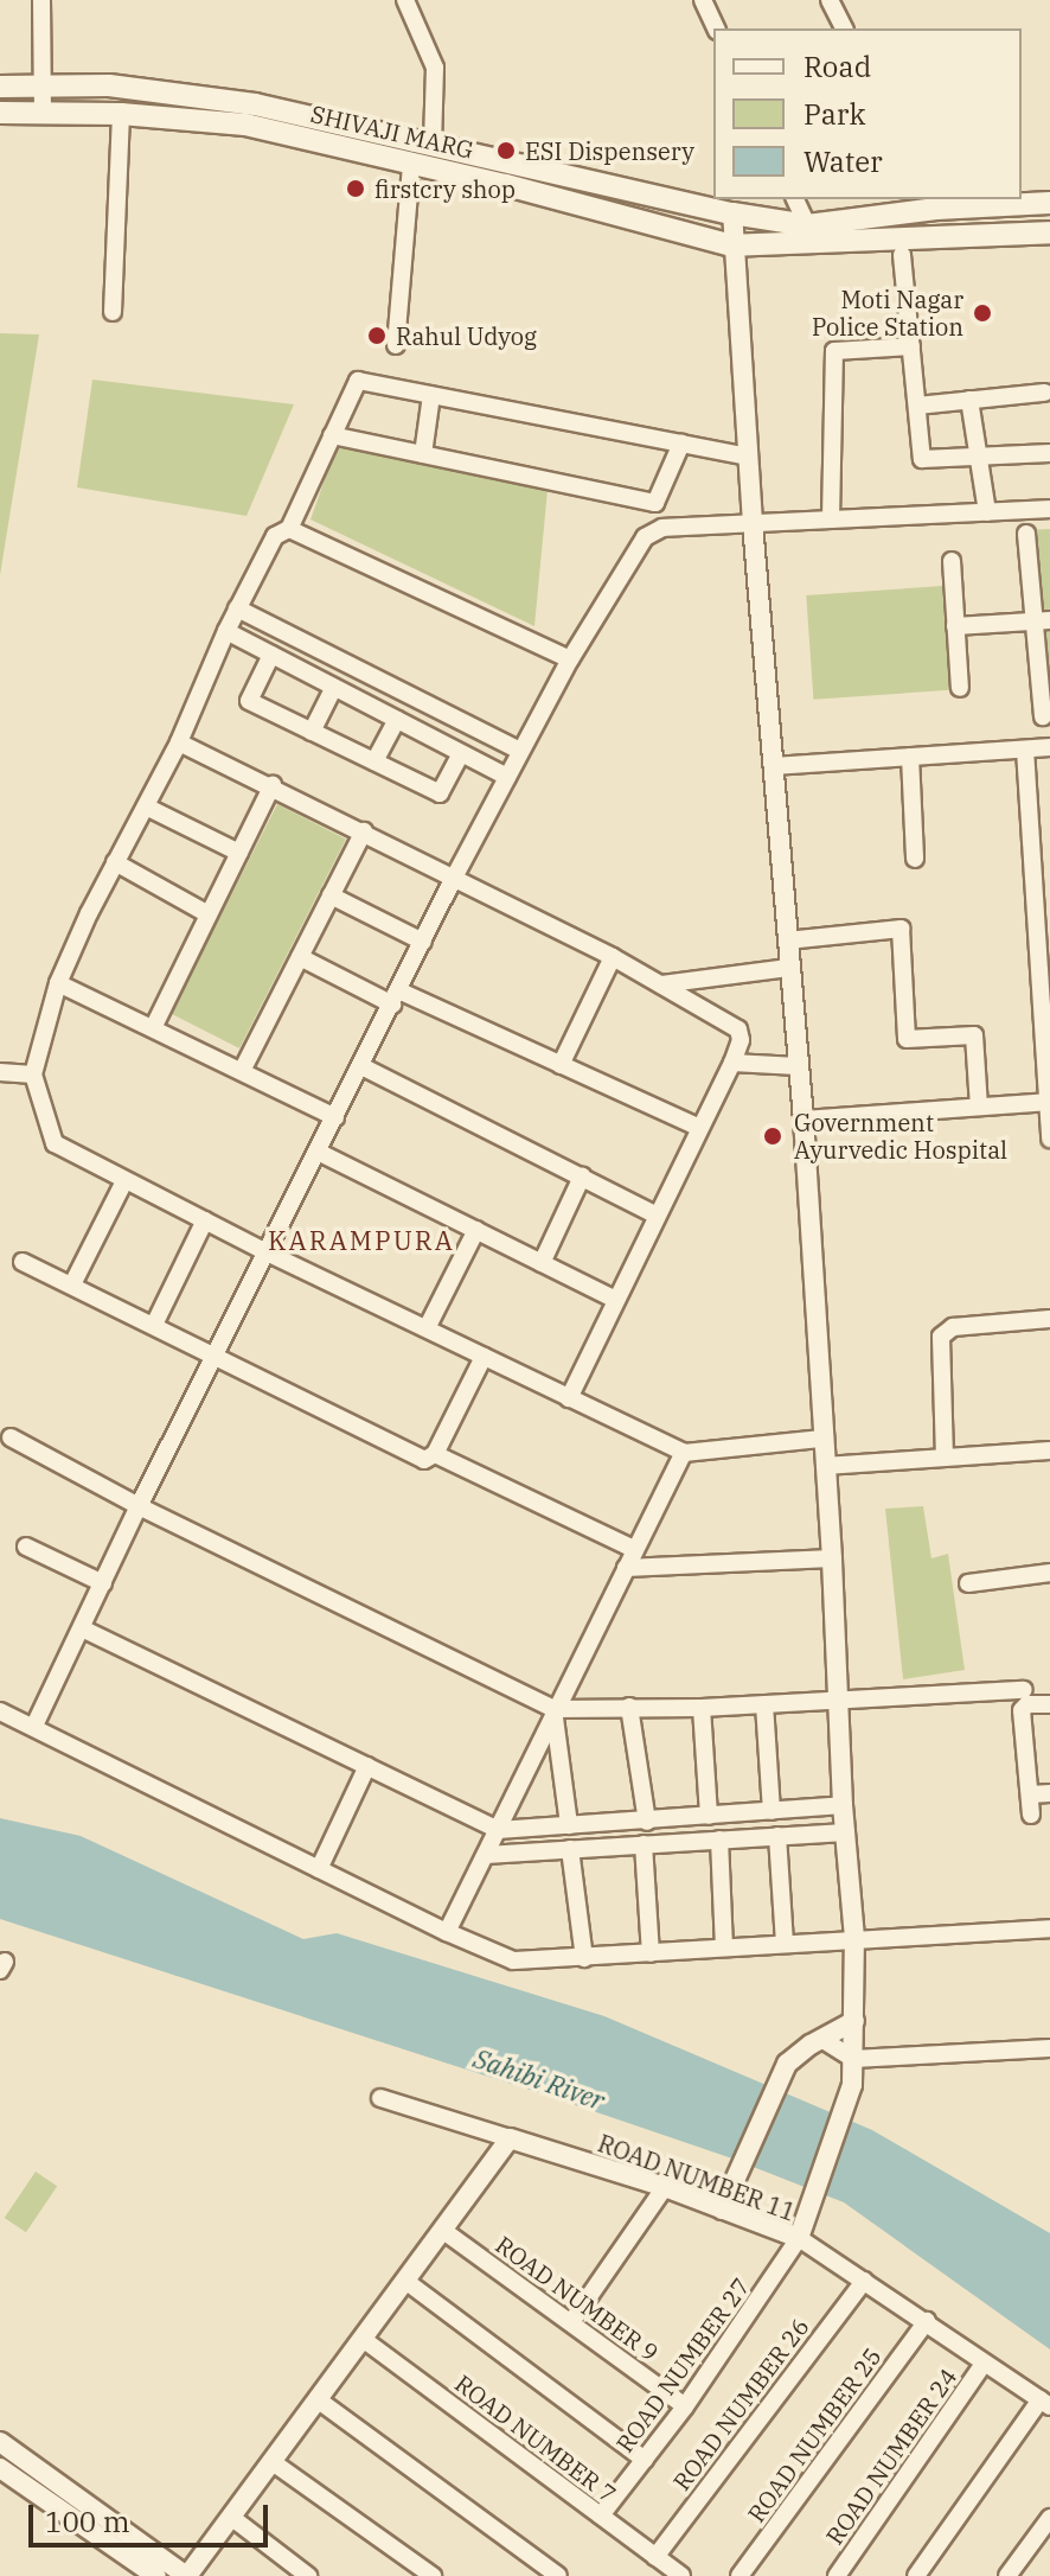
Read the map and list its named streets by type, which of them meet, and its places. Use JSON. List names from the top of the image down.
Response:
{
  "streets": {
    "main road": ["SHIVAJI MARG"],
    "street": [
      "ROAD NUMBER 11",
      "ROAD NUMBER 9",
      "ROAD NUMBER 27",
      "ROAD NUMBER 26",
      "ROAD NUMBER 25",
      "ROAD NUMBER 7",
      "ROAD NUMBER 24"
    ]
  },
  "crossings": [
    ["ROAD NUMBER 11", "ROAD NUMBER 27"],
    ["ROAD NUMBER 11", "ROAD NUMBER 26"],
    ["ROAD NUMBER 11", "ROAD NUMBER 25"],
    ["ROAD NUMBER 11", "ROAD NUMBER 24"],
    ["ROAD NUMBER 9", "ROAD NUMBER 27"],
    ["ROAD NUMBER 27", "ROAD NUMBER 7"],
    ["ROAD NUMBER 26", "ROAD NUMBER 7"]
  ],
  "districts": ["KARAMPURA"],
  "water": ["Sahibi River"],
  "places": [
    "ESI Dispensery",
    "firstcry shop",
    "Moti Nagar Police Station",
    "Rahul Udyog",
    "Government Ayurvedic Hospital"
  ],
  "legend": ["Road", "Park", "Water"],
  "scale_bar": "100 m"
}
